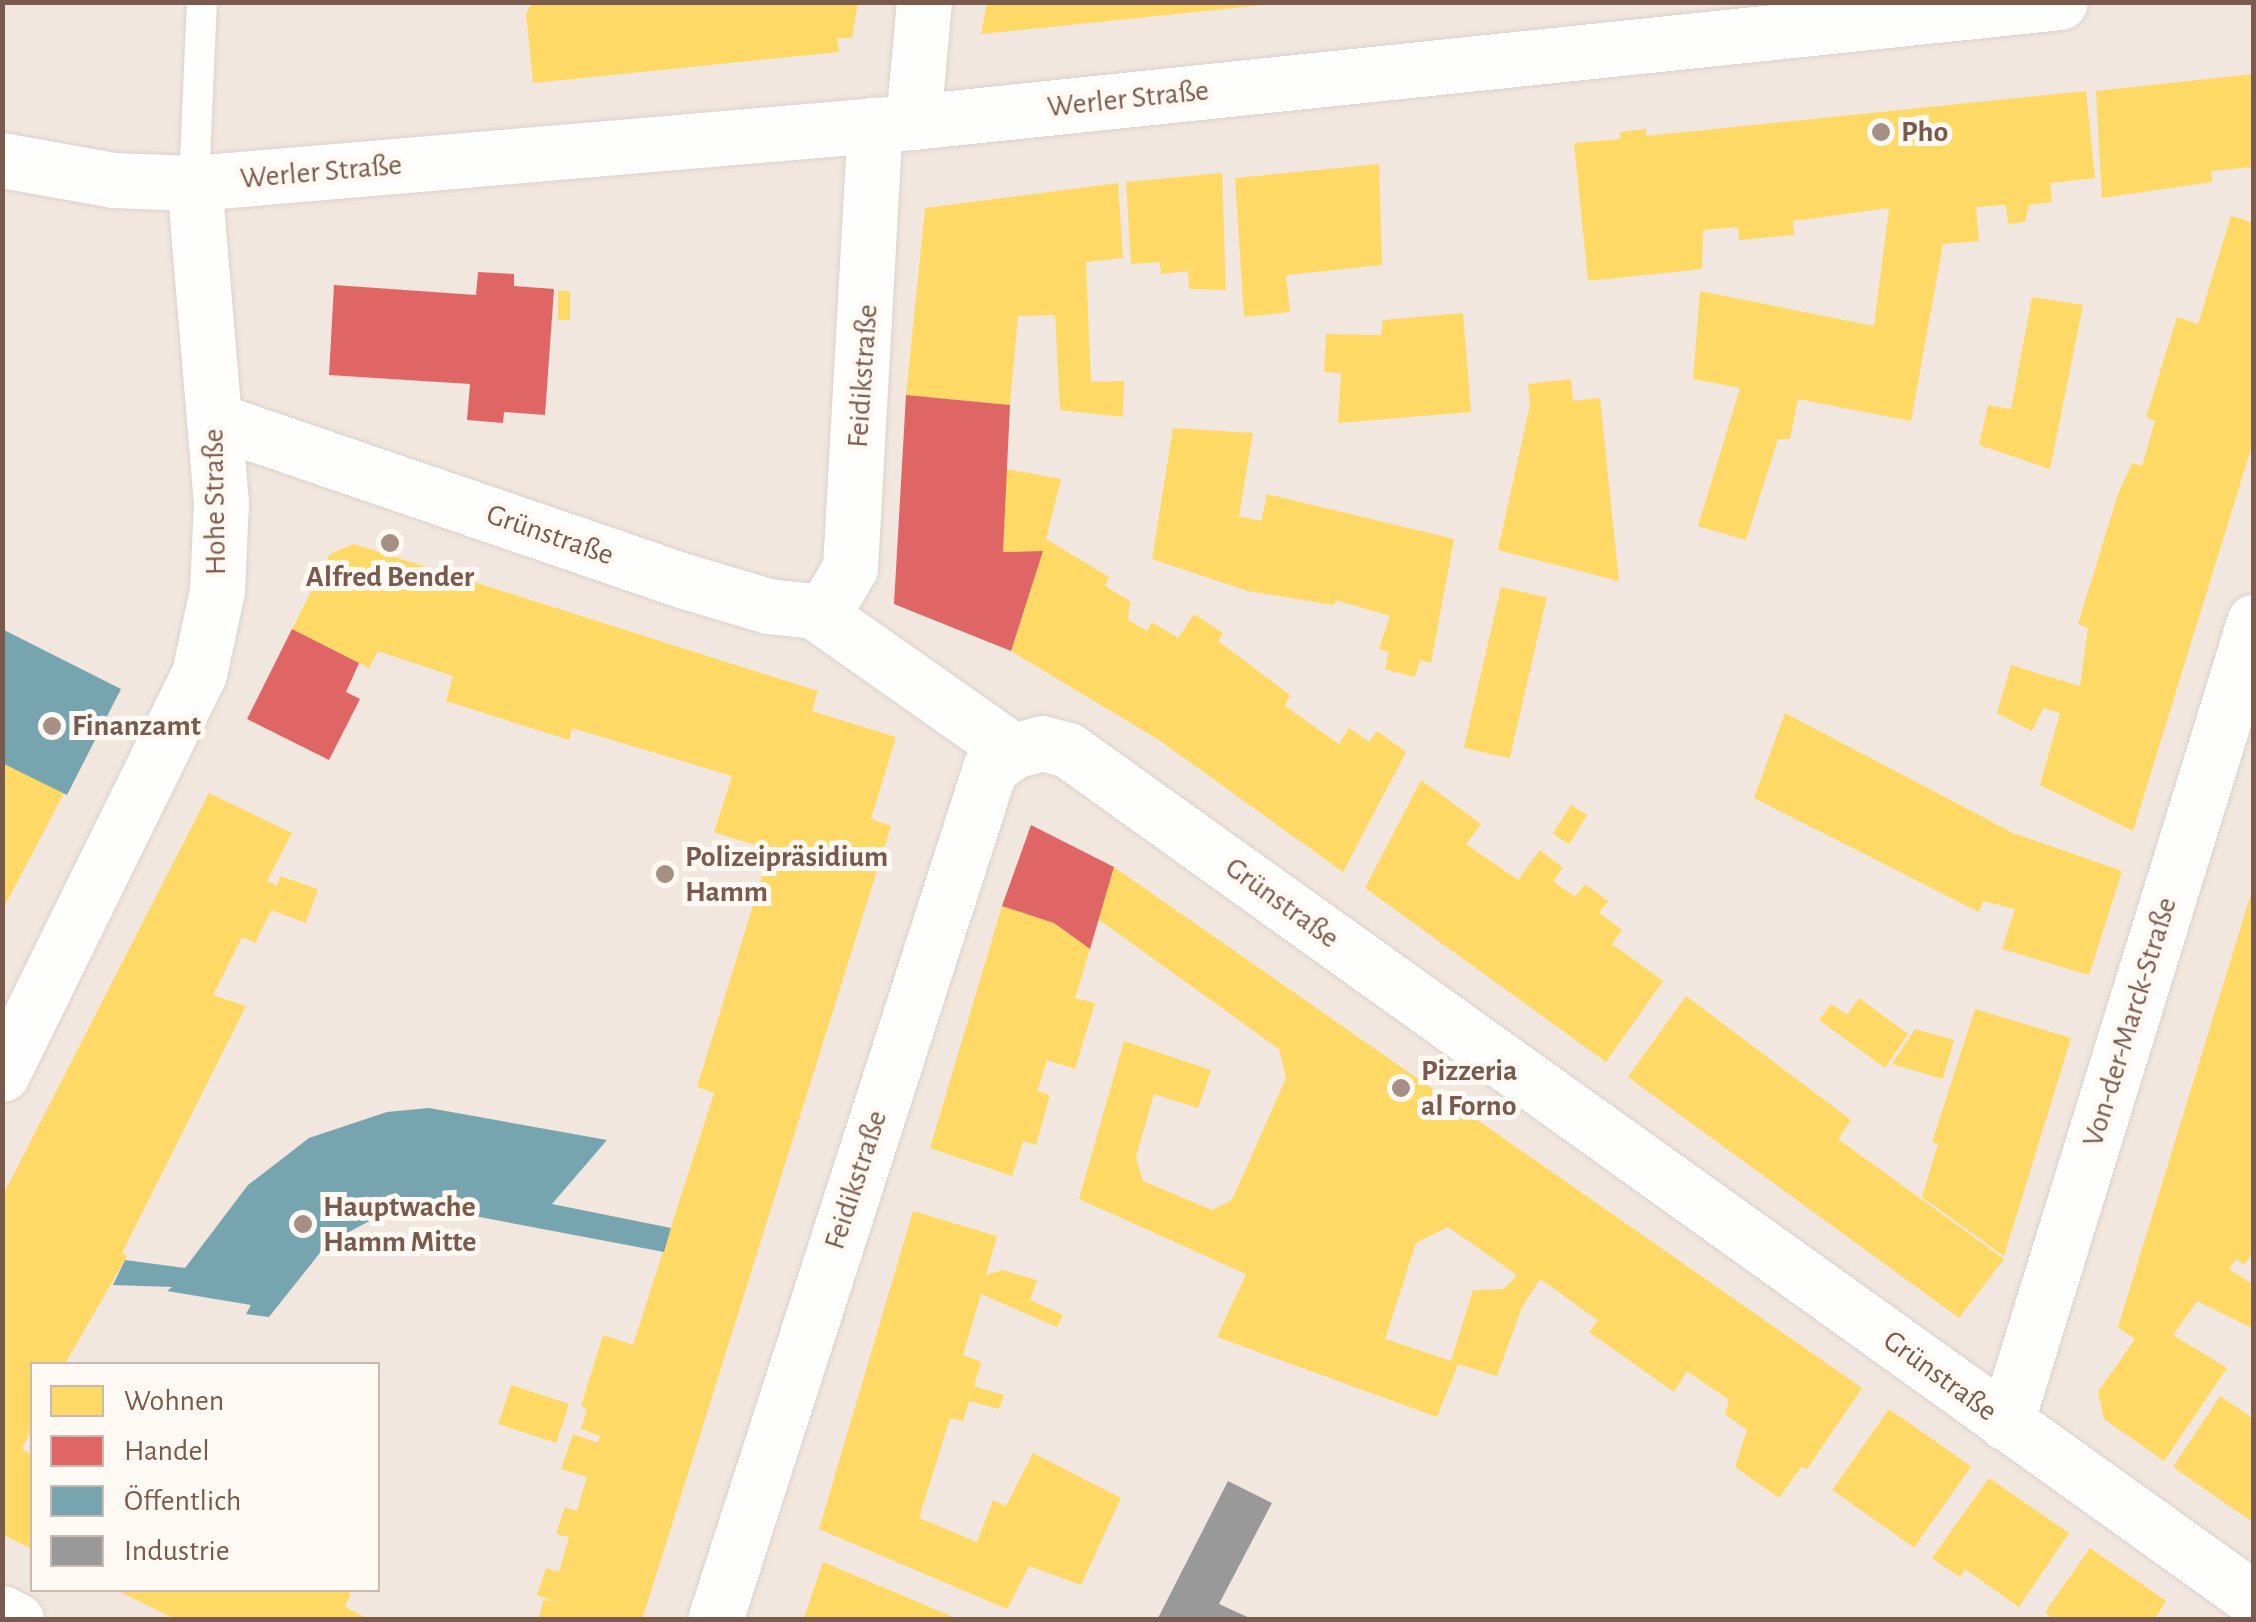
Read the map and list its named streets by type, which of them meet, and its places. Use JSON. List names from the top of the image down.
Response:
{
  "streets": {
    "street": [
      "Werler Straße",
      "Feidikstraße",
      "Hohe Straße",
      "Grünstraße",
      "Von-der-Marck-Straße"
    ]
  },
  "crossings": [
    ["Werler Straße", "Feidikstraße"],
    ["Werler Straße", "Hohe Straße"],
    ["Feidikstraße", "Grünstraße"],
    ["Hohe Straße", "Grünstraße"],
    ["Grünstraße", "Von-der-Marck-Straße"]
  ],
  "places": [
    "Pho",
    "Alfred Bender",
    "Finanzamt",
    "Polizeipräsidium Hamm",
    "Pizzeria al Forno",
    "Hauptwache Hamm Mitte"
  ],
  "legend": [
    "Wohnen",
    "Handel",
    "Öffentlich",
    "Industrie"
  ]
}
